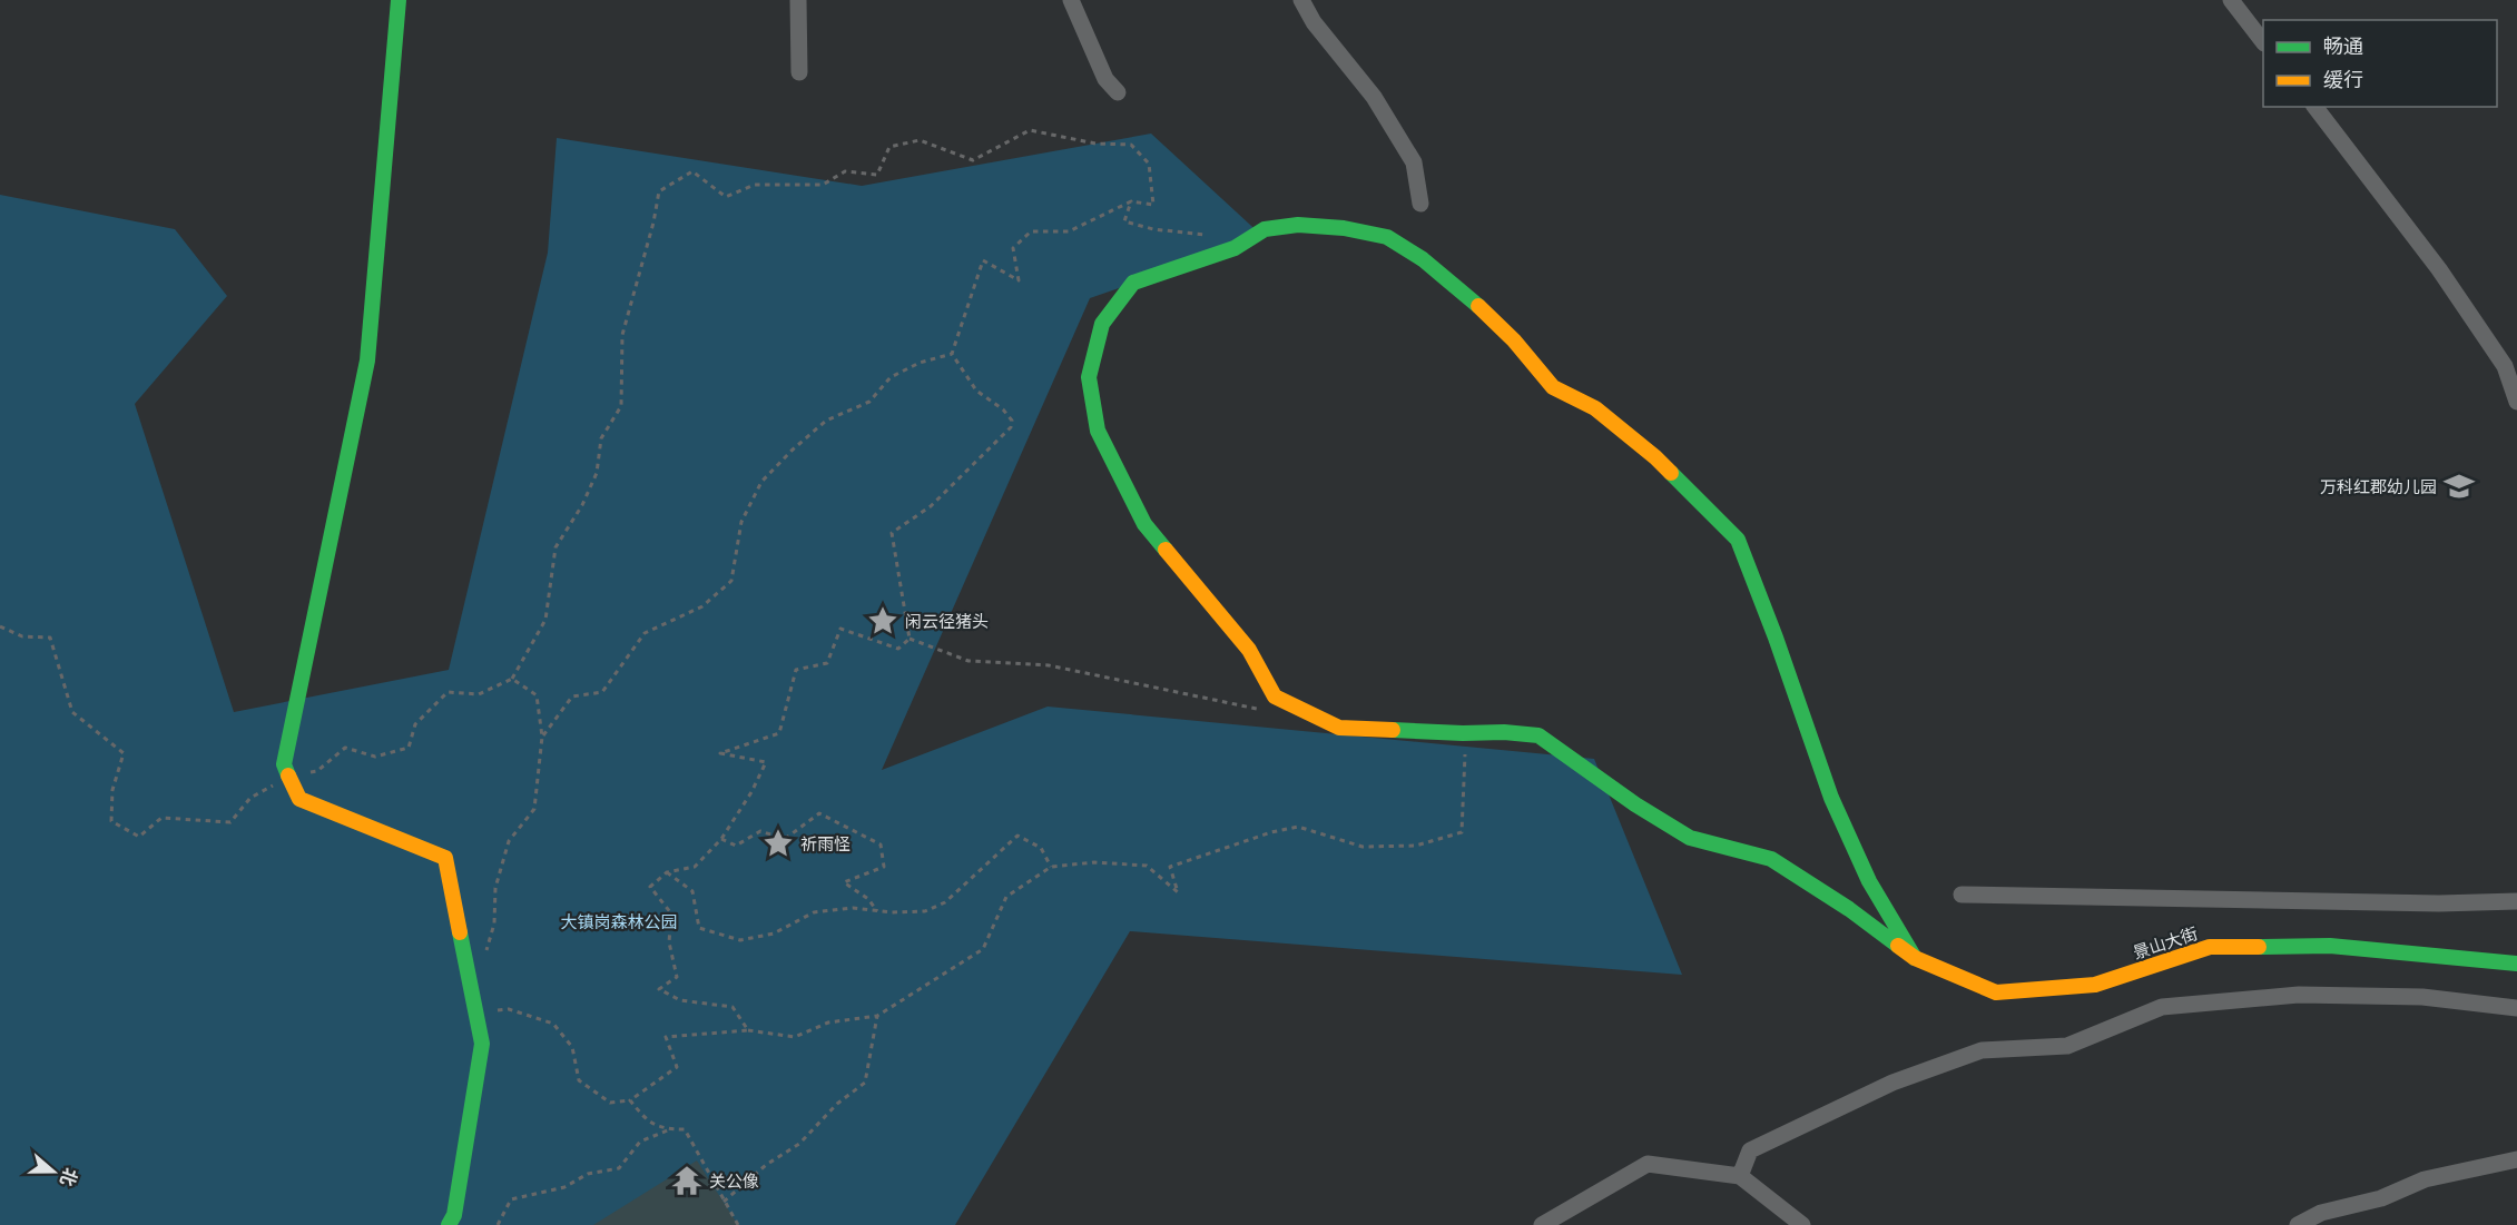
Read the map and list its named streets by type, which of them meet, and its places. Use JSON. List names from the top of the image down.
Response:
{
  "streets": {
    "street": ["景山大街"]
  },
  "parks": ["大镇岗森林公园"],
  "places": {
    "school or university": ["万科红郡幼儿园"],
    "place": ["闲云径猪头", "祈雨怪"],
    "temple": ["关公像"]
  },
  "legend": ["畅通", "缓行"],
  "north": "right"
}
